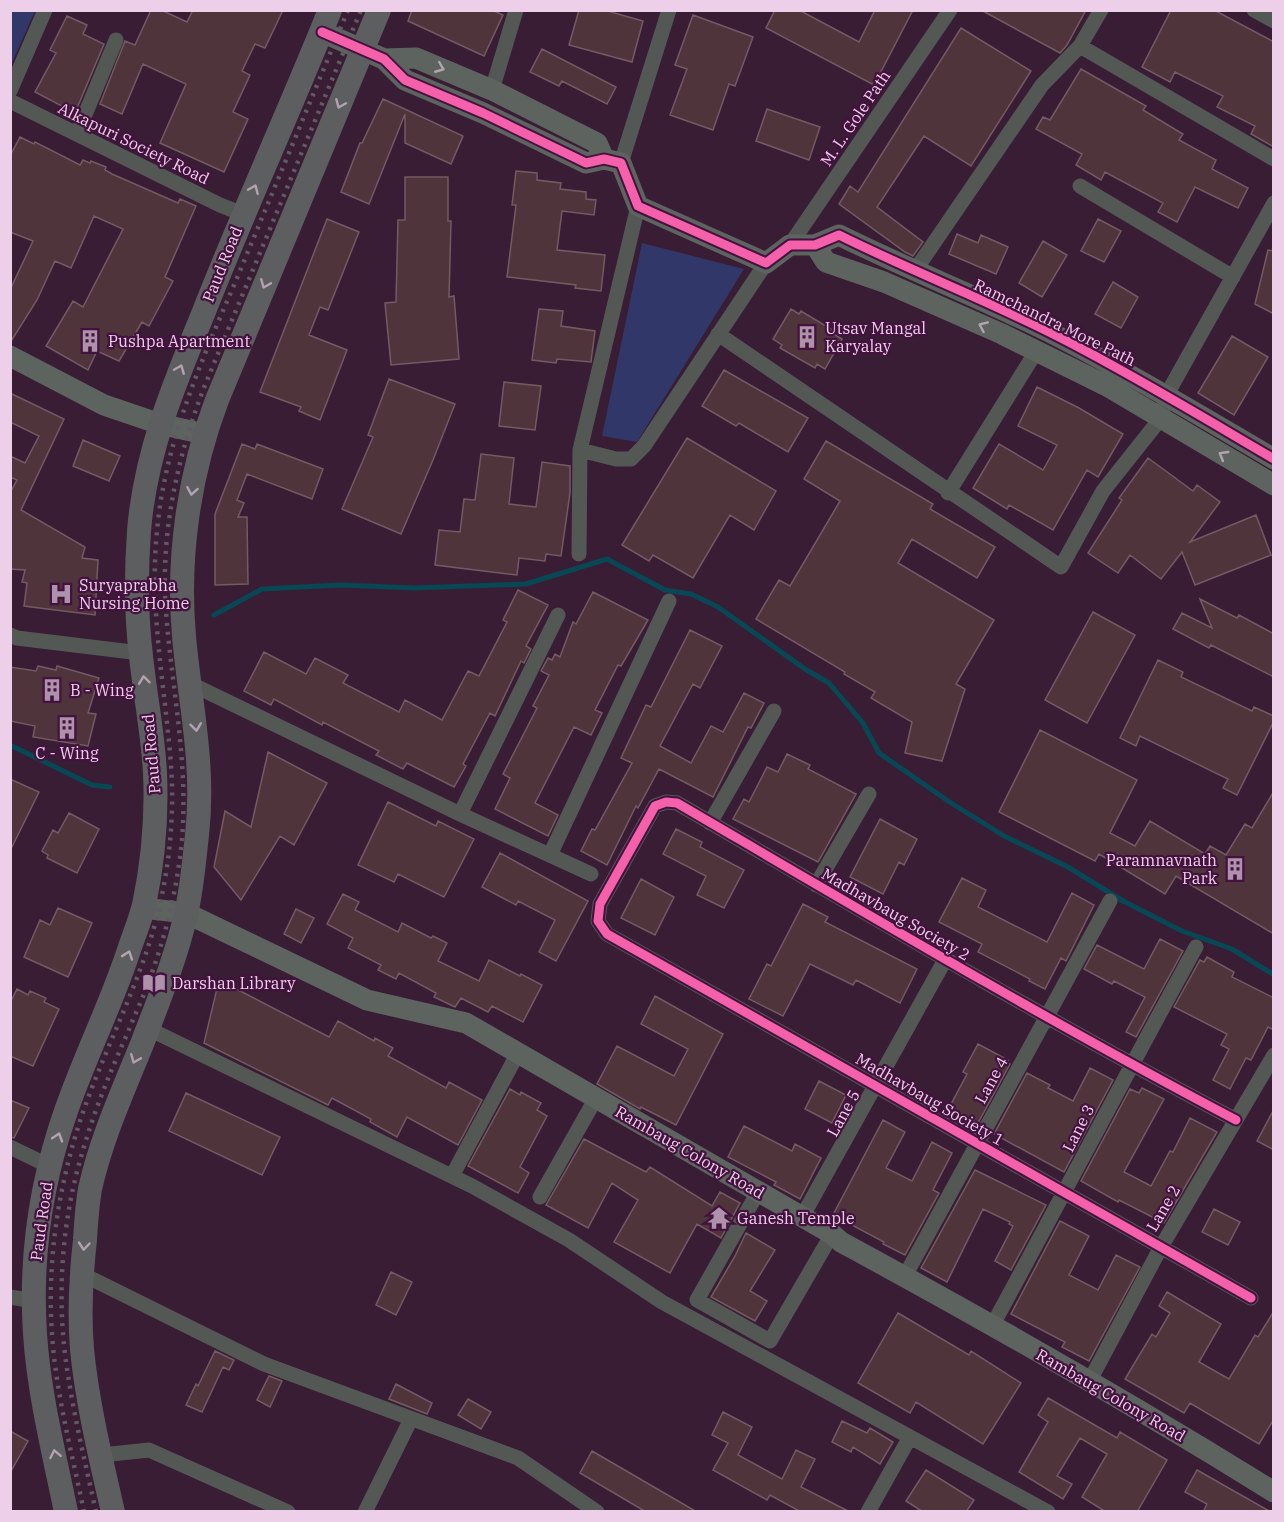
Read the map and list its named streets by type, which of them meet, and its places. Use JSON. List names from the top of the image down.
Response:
{
  "streets": {
    "main road": ["Paud Road"],
    "street": [
      "M. L. Gole Path",
      "Alkapuri Society Road",
      "Ramchandra More Path",
      "Madhavbaug Society 2",
      "Lane 4",
      "Madhavbaug Society 1",
      "Lane 5",
      "Lane 3",
      "Rambaug Colony Road",
      "Lane 2"
    ]
  },
  "crossings": [
    ["Alkapuri Society Road", "Paud Road"],
    ["Paud Road", "Rambaug Colony Road"],
    ["Madhavbaug Society 2", "Lane 4"],
    ["Madhavbaug Society 2", "Madhavbaug Society 1"],
    ["Madhavbaug Society 2", "Lane 5"],
    ["Madhavbaug Society 2", "Lane 3"],
    ["Madhavbaug Society 2", "Lane 2"],
    ["Lane 4", "Madhavbaug Society 1"],
    ["Lane 4", "Rambaug Colony Road"],
    ["Madhavbaug Society 1", "Lane 5"],
    ["Madhavbaug Society 1", "Lane 3"],
    ["Madhavbaug Society 1", "Lane 2"],
    ["Lane 5", "Rambaug Colony Road"],
    ["Lane 3", "Rambaug Colony Road"],
    ["Rambaug Colony Road", "Lane 2"]
  ],
  "places": {
    "building": [
      "Utsav Mangal Karyalay",
      "Pushpa Apartment",
      "B - Wing",
      "C - Wing",
      "Paramnavnath Park"
    ],
    "hospital": ["Suryaprabha Nursing Home"],
    "library": ["Darshan Library"],
    "temple": ["Ganesh Temple"]
  }
}
